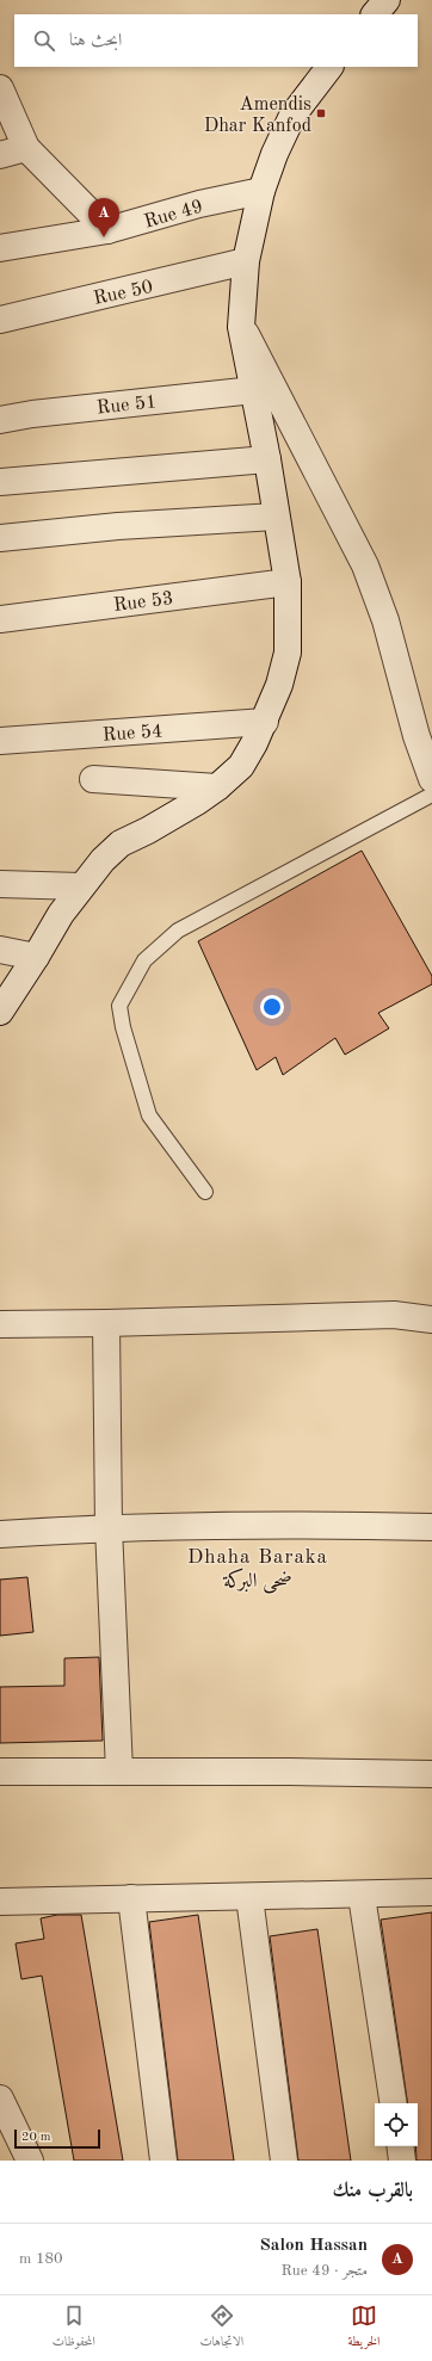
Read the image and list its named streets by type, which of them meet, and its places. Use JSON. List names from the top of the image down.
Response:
{
  "streets": {
    "street": [
      "Rue 49",
      "Rue 50",
      "Rue 51",
      "Rue 53",
      "Rue 54"
    ]
  },
  "districts": ["Dhaha Baraka ضحى البركة"],
  "places": {
    "transit": ["Amendis Dhar Kanfod"]
  },
  "scale_bar": "20 m",
  "page": {
    "search": "ابحث هنا",
    "pins": "A",
    "scale": "20 m",
    "heading": "بالقرب منك",
    "list": [
      {
        "mark": "A",
        "name": "Salon Hassan",
        "note": "متجر · Rue 49",
        "value": "180 m"
      }
    ],
    "nav": ["الخريطة", "الاتجاهات", "المحفوظات"]
  }
}
